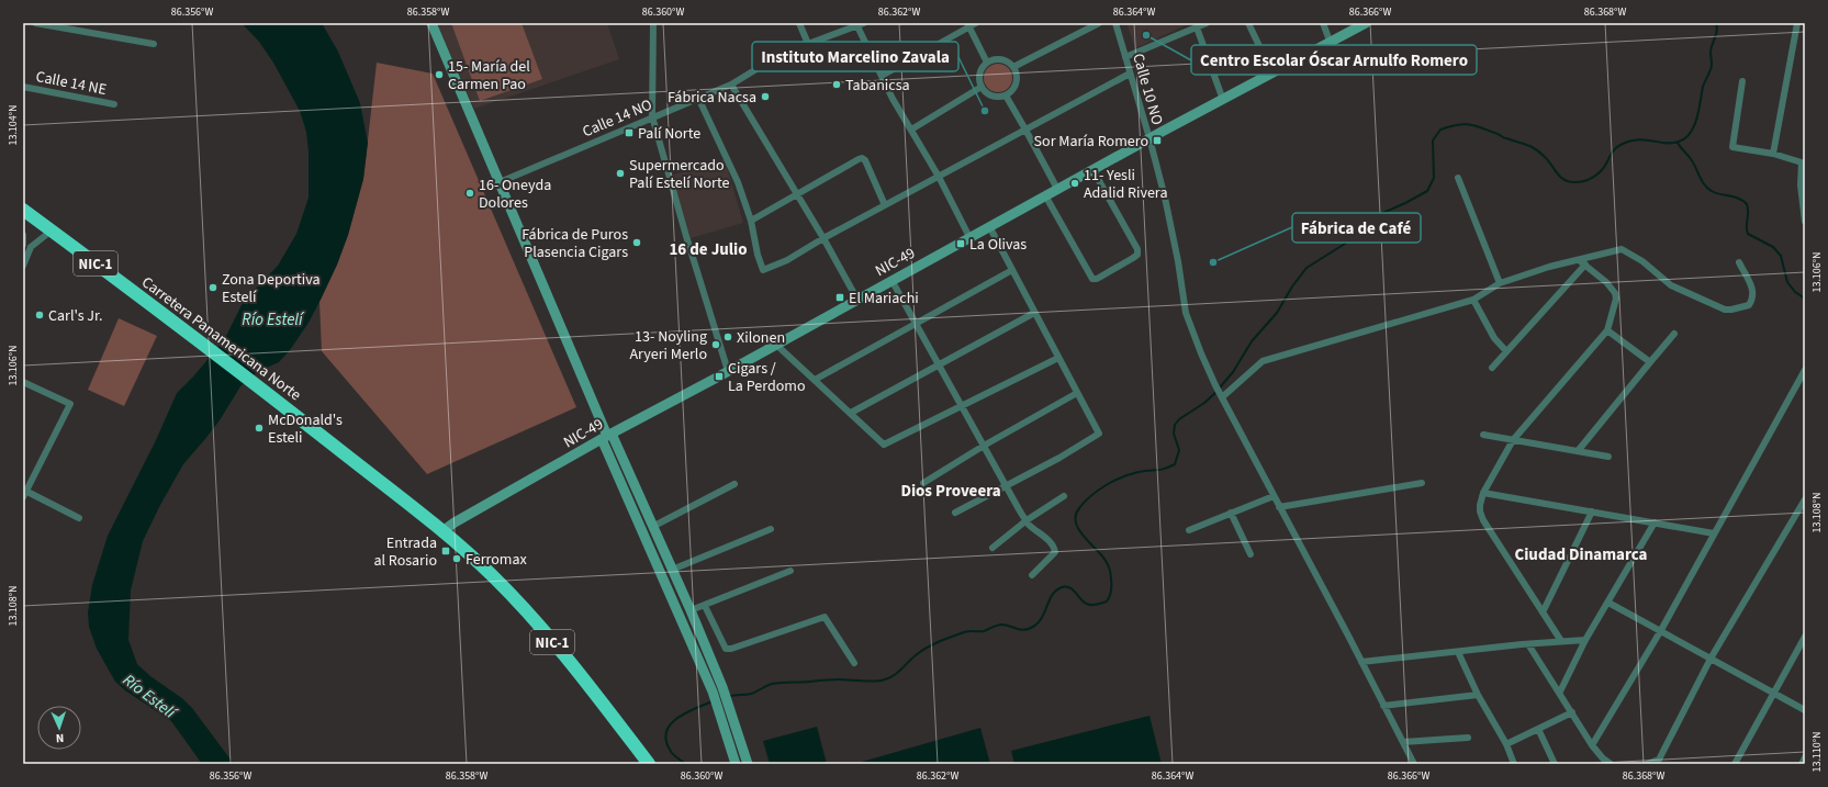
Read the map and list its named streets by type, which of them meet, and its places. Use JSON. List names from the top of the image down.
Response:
{
  "streets": {
    "highway": ["NIC-1", "Carretera Panamericana Norte"],
    "street": [
      "Calle 14 NE",
      "Calle 10 NO",
      "Calle 14 NO",
      "NIC-49"
    ]
  },
  "crossings": [
    ["Calle 10 NO", "NIC-49"],
    ["NIC-49", "Carretera Panamericana Norte"]
  ],
  "districts": ["16 de Julio", "Dios Proveera", "Ciudad Dinamarca"],
  "water": ["Río Estelí"],
  "places": {
    "other": [
      "Centro Escolar Óscar Arnulfo Romero",
      "15- María del Carmen Pao",
      "Tabanicsa",
      "Fábrica Nacsa",
      "Instituto Marcelino Zavala",
      "Supermercado Palí Estelí Norte",
      "11- Yesli Adalid Rivera",
      "16- Oneyda Dolores",
      "Fábrica de Puros Plasencia Cigars",
      "Fábrica de Café",
      "Zona Deportiva Estelí",
      "Carl's Jr.",
      "Xilonen",
      "13- Noyling Aryeri Merlo",
      "McDonald's Esteli",
      "Ferromax"
    ],
    "transit": [
      "Palí Norte",
      "Sor María Romero",
      "La Olivas",
      "El Mariachi",
      "Cigars / La Perdomo",
      "Entrada al Rosario"
    ]
  },
  "north": "bottom",
  "coordinates": [
    "86.356°W",
    "86.358°W",
    "86.360°W",
    "86.362°W",
    "86.364°W",
    "86.366°W",
    "86.368°W",
    "13.104°N",
    "13.106°N",
    "13.108°N",
    "13.110°N"
  ]
}
